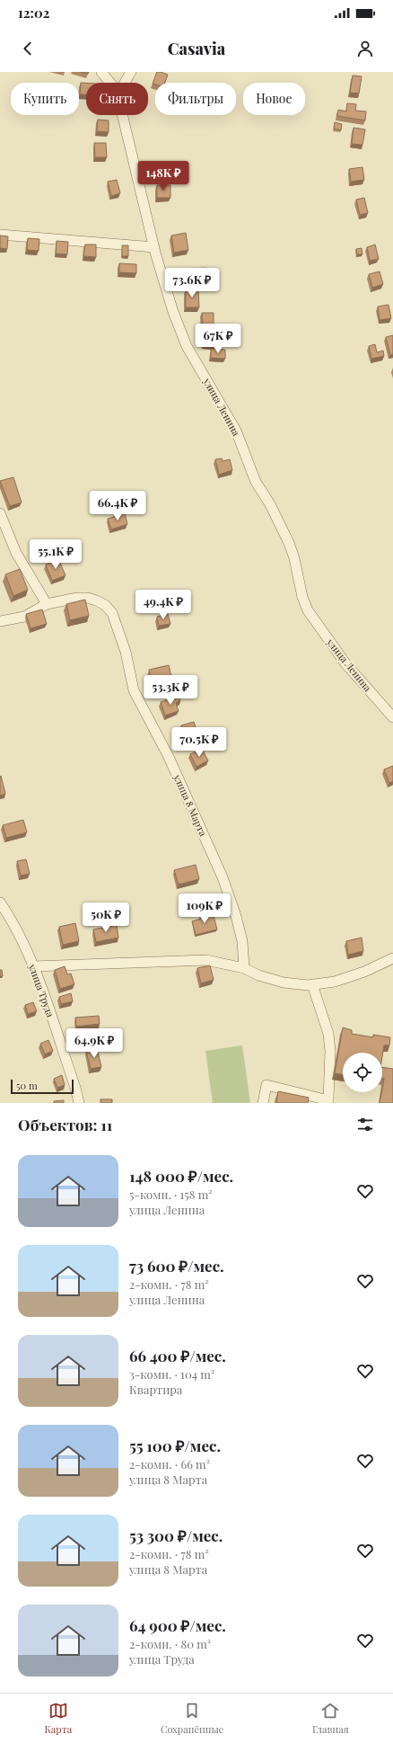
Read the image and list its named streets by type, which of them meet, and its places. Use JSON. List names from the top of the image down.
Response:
{
  "streets": {
    "street": ["улица Ленина", "улица 8 Марта", "улица Труда"]
  },
  "scale_bar": "50 m",
  "page": {
    "status": "12:02",
    "header": "Casavia",
    "chip": [
      "Купить",
      "Снять",
      "Фильтры",
      "Новое"
    ],
    "price": [
      "148K ₽",
      "73.6K ₽",
      "67K ₽",
      "66.4K ₽",
      "55.1K ₽",
      "49.4K ₽",
      "53.3K ₽",
      "70.5K ₽",
      "109K ₽",
      "50K ₽",
      "64.9K ₽"
    ],
    "scale": "50 m",
    "heading": "Объектов: 11",
    "list": [
      {
        "name": "148 000 ₽/мес.",
        "note": "5-комн. · 158 m² · улица Ленина"
      },
      {
        "name": "73 600 ₽/мес.",
        "note": "2-комн. · 78 m² · улица Ленина"
      },
      {
        "name": "66 400 ₽/мес.",
        "note": "3-комн. · 104 m² · Квартира"
      },
      {
        "name": "55 100 ₽/мес.",
        "note": "2-комн. · 66 m² · улица 8 Марта"
      },
      {
        "name": "53 300 ₽/мес.",
        "note": "2-комн. · 78 m² · улица 8 Марта"
      },
      {
        "name": "64 900 ₽/мес.",
        "note": "2-комн. · 80 m² · улица Труда"
      }
    ],
    "tabs": ["Карта", "Сохранённые", "Главная"]
  }
}
